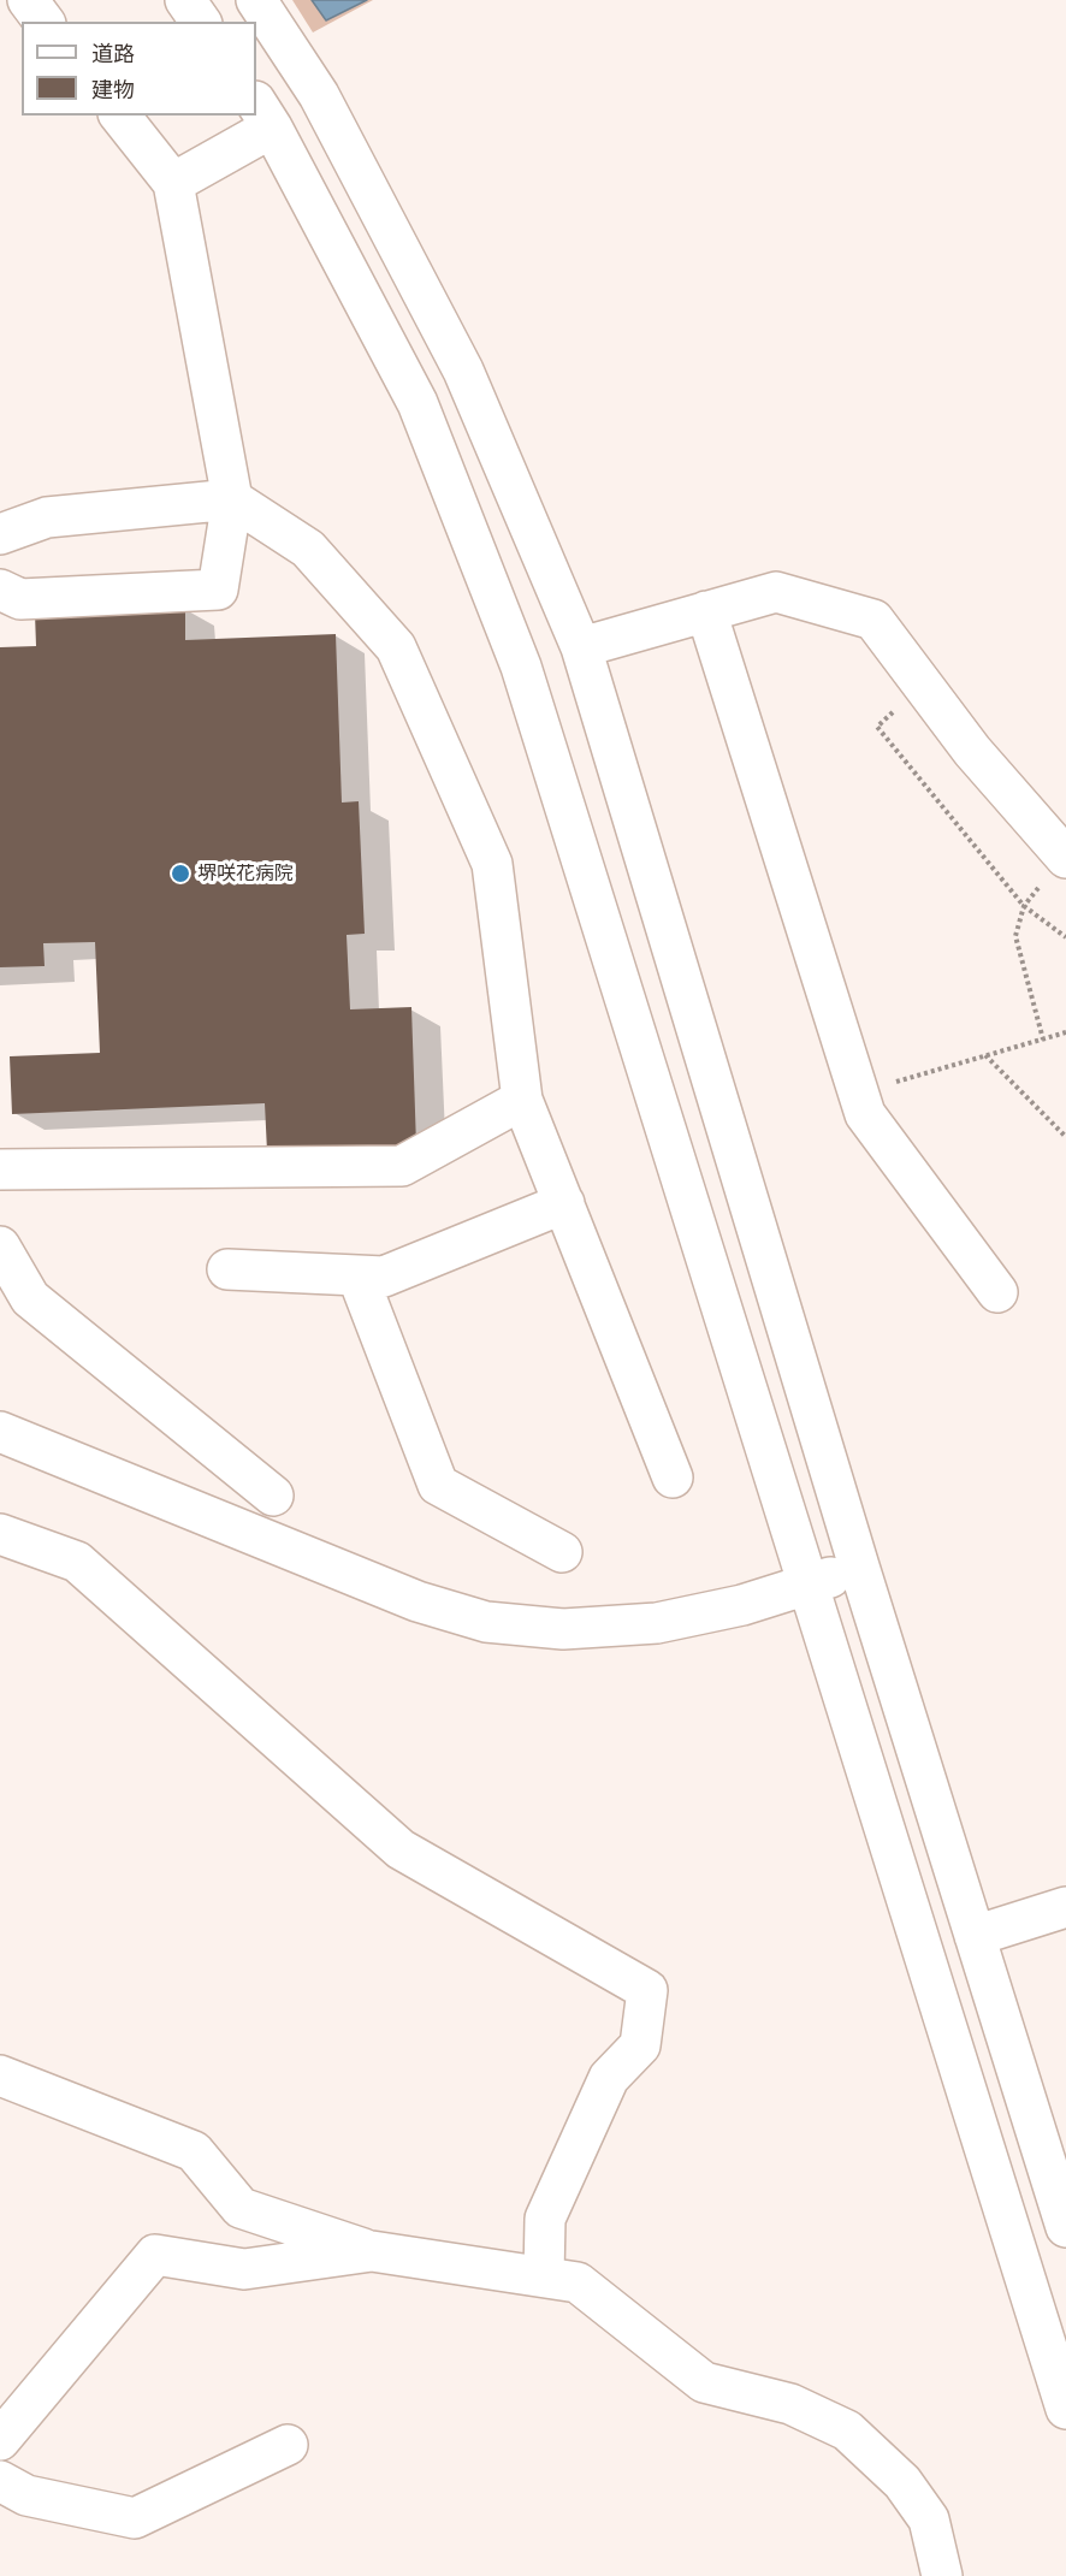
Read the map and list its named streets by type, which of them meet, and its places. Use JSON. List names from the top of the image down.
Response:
{
  "places": ["堺咲花病院"],
  "legend": ["道路", "建物"]
}
